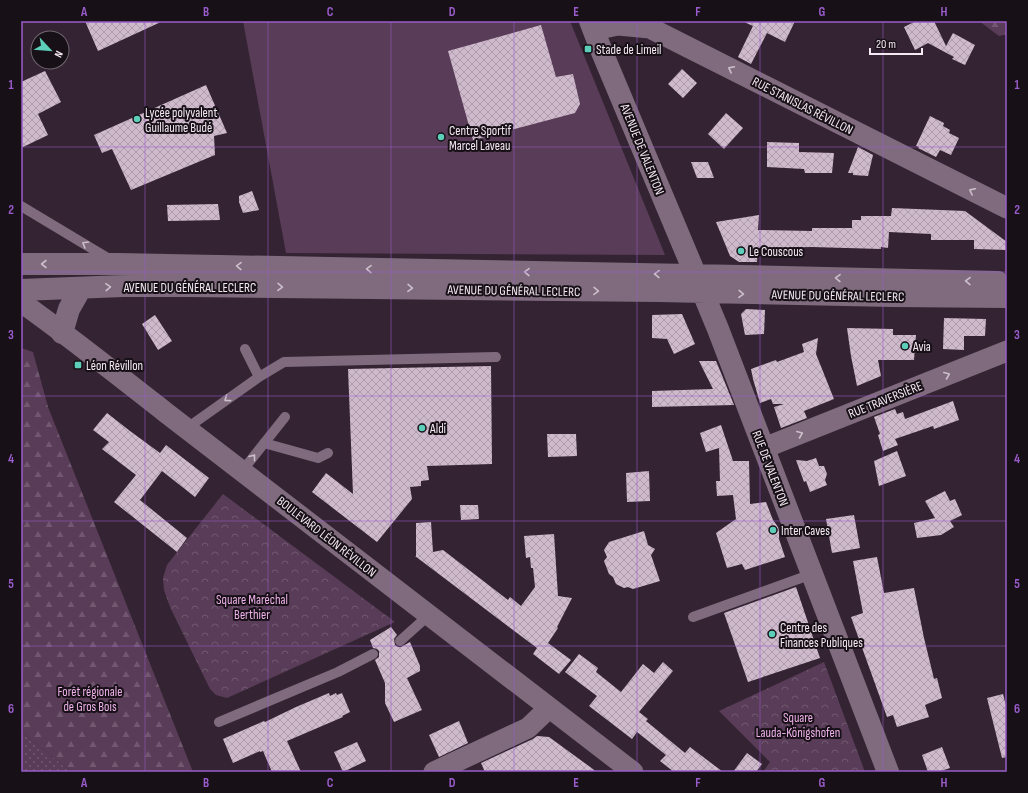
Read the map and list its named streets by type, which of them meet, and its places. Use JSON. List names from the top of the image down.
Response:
{
  "streets": {
    "main road": ["AVENUE DE VALENTON", "AVENUE DU GÉNÉRAL LECLERC", "RUE DE VALENTON"],
    "street": ["RUE STANISLAS RÉVILLON", "RUE TRAVERSIÈRE", "BOULEVARD LÉON RÉVILLON"]
  },
  "crossings": [
    ["RUE STANISLAS RÉVILLON", "AVENUE DE VALENTON"],
    ["AVENUE DE VALENTON", "AVENUE DU GÉNÉRAL LECLERC"],
    ["AVENUE DE VALENTON", "RUE DE VALENTON"],
    ["AVENUE DU GÉNÉRAL LECLERC", "RUE DE VALENTON"],
    ["RUE TRAVERSIÈRE", "RUE DE VALENTON"]
  ],
  "one_way": ["RUE STANISLAS RÉVILLON", "RUE TRAVERSIÈRE"],
  "parks": ["Square Maréchal Berthier", "Forêt régionale de Gros Bois", "Square Lauda-Königshofen"],
  "places": {
    "transit": ["Stade de Limeil", "Léon Révillon"],
    "other": [
      "Lycée polyvalent Guillaume Budé",
      "Centre Sportif Marcel Laveau",
      "Le Couscous",
      "Avia",
      "Aldi",
      "Inter Caves",
      "Centre des Finances Publiques"
    ]
  },
  "scale_bar": "20 m",
  "north": "bottom right",
  "grid": {
    "columns": [
      "A",
      "B",
      "C",
      "D",
      "E",
      "F",
      "G",
      "H"
    ],
    "rows": [
      "1",
      "2",
      "3",
      "4",
      "5",
      "6"
    ]
  }
}
